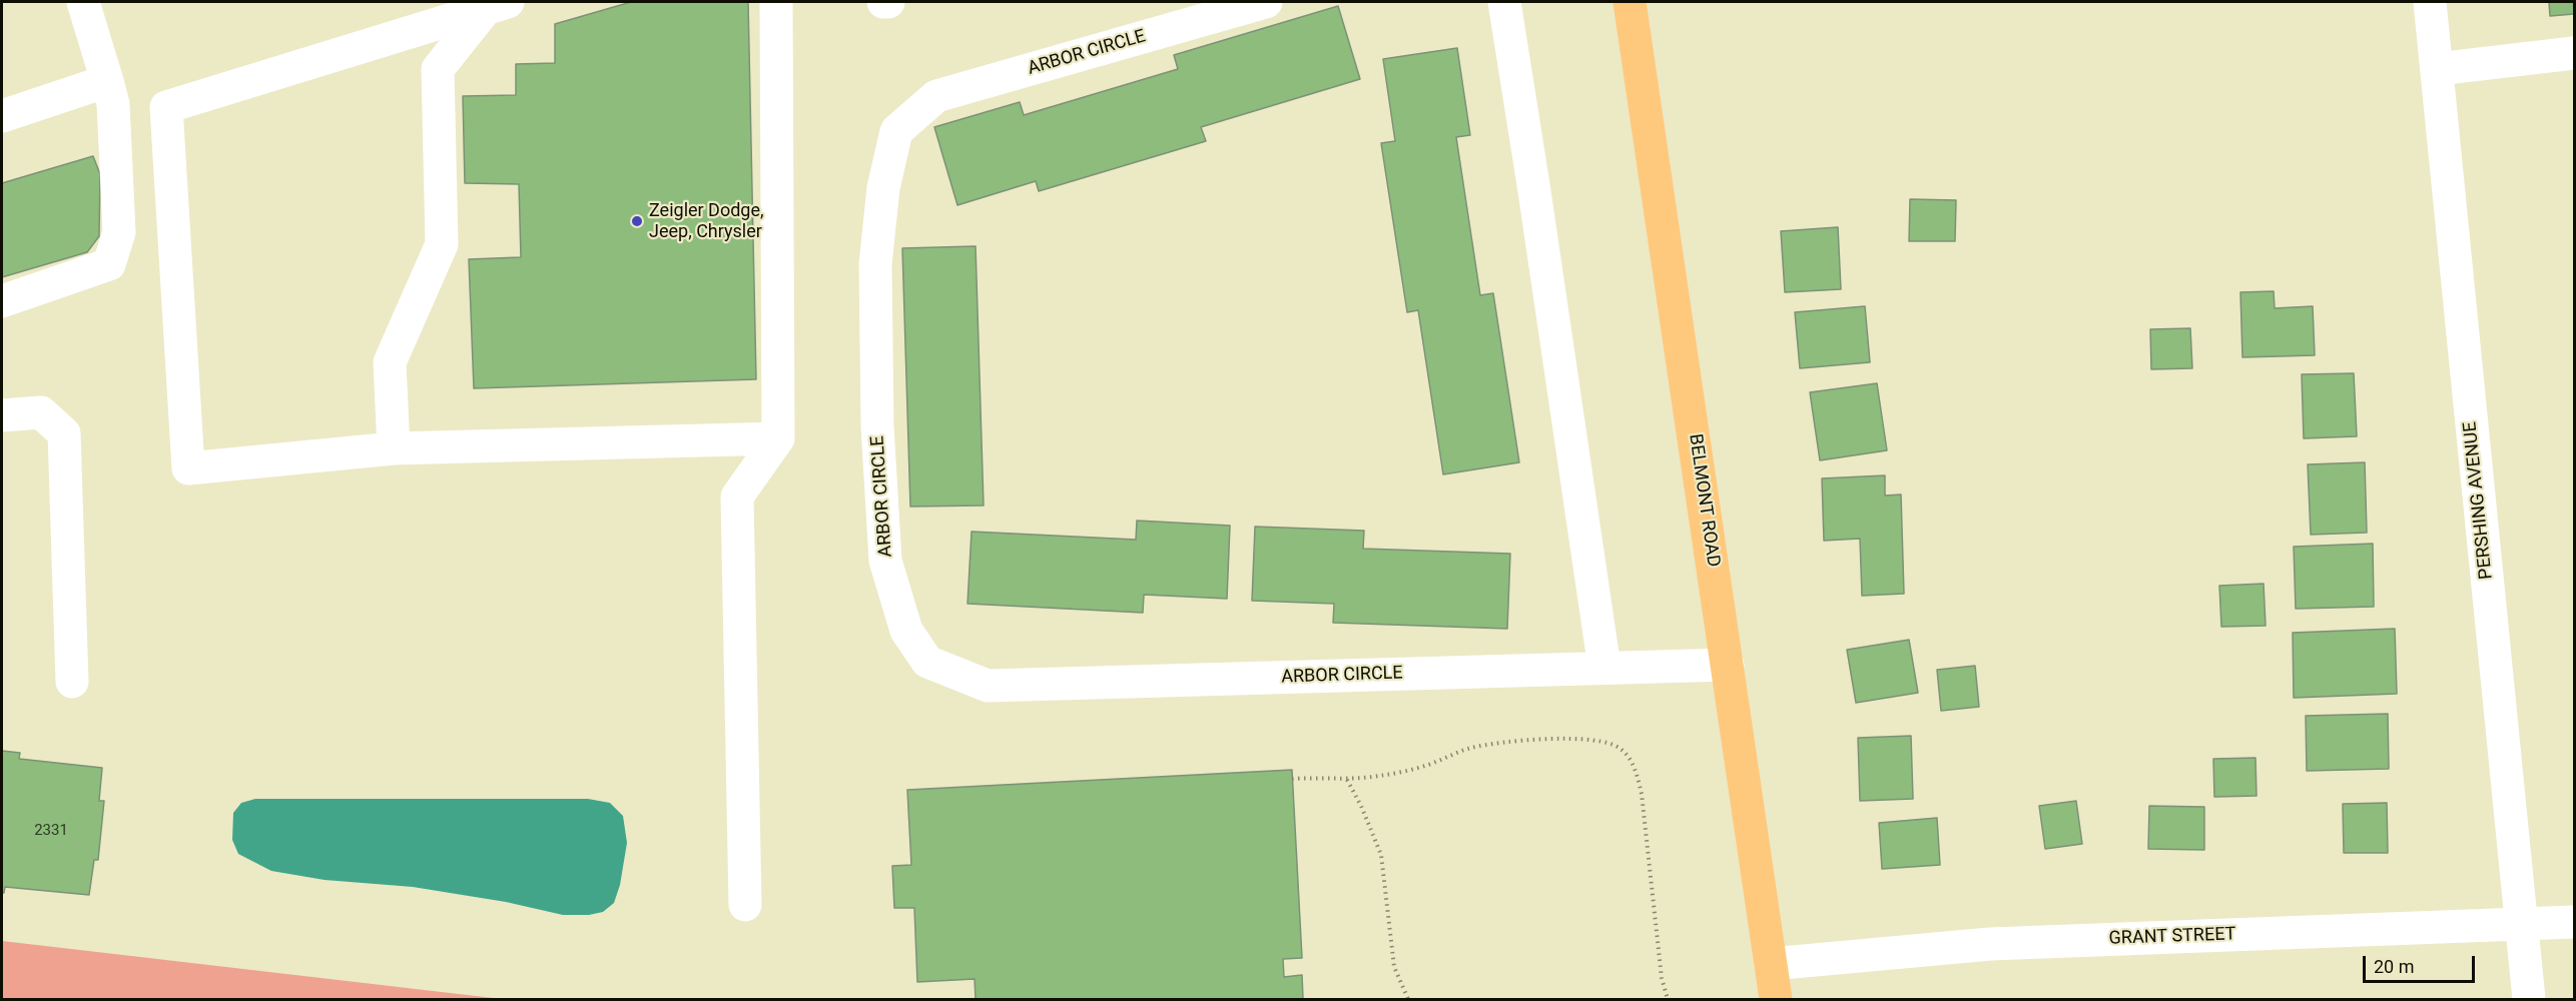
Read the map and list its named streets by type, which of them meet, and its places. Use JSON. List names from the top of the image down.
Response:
{
  "streets": {
    "main road": ["BELMONT ROAD"],
    "street": ["ARBOR CIRCLE", "PERSHING AVENUE", "GRANT STREET"]
  },
  "crossings": [
    ["ARBOR CIRCLE", "BELMONT ROAD"],
    ["BELMONT ROAD", "GRANT STREET"],
    ["PERSHING AVENUE", "GRANT STREET"]
  ],
  "places": ["Zeigler Dodge, Jeep, Chrysler"],
  "house_numbers": ["2331"],
  "scale_bar": "20 m"
}
